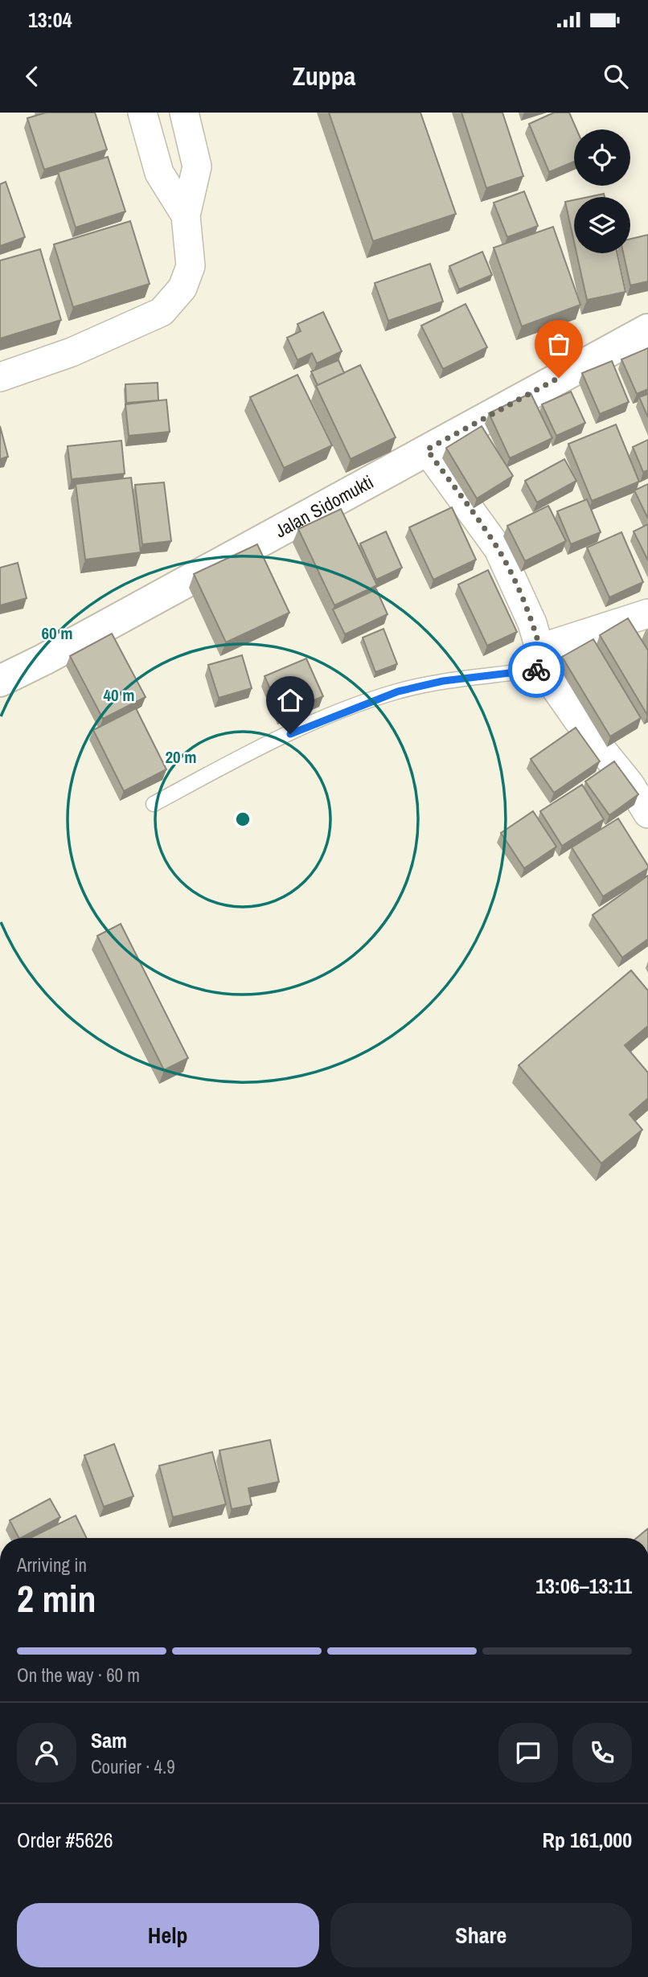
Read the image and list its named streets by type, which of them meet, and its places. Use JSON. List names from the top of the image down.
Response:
{
  "streets": {
    "main road": ["Jalan Sidomukti"]
  },
  "page": {
    "status": "13:04",
    "header": "Zuppa",
    "heading": ["2 min", "Arriving in", "13:06–13:11"],
    "panel": [
      "Sam",
      "Courier · 4.9",
      "Order #5626",
      "Rp 161,000"
    ],
    "bar": "On the way · 60 m",
    "buttons": ["Help", "Share"]
  },
  "rings": ["60 m", "40 m", "20 m"]
}
